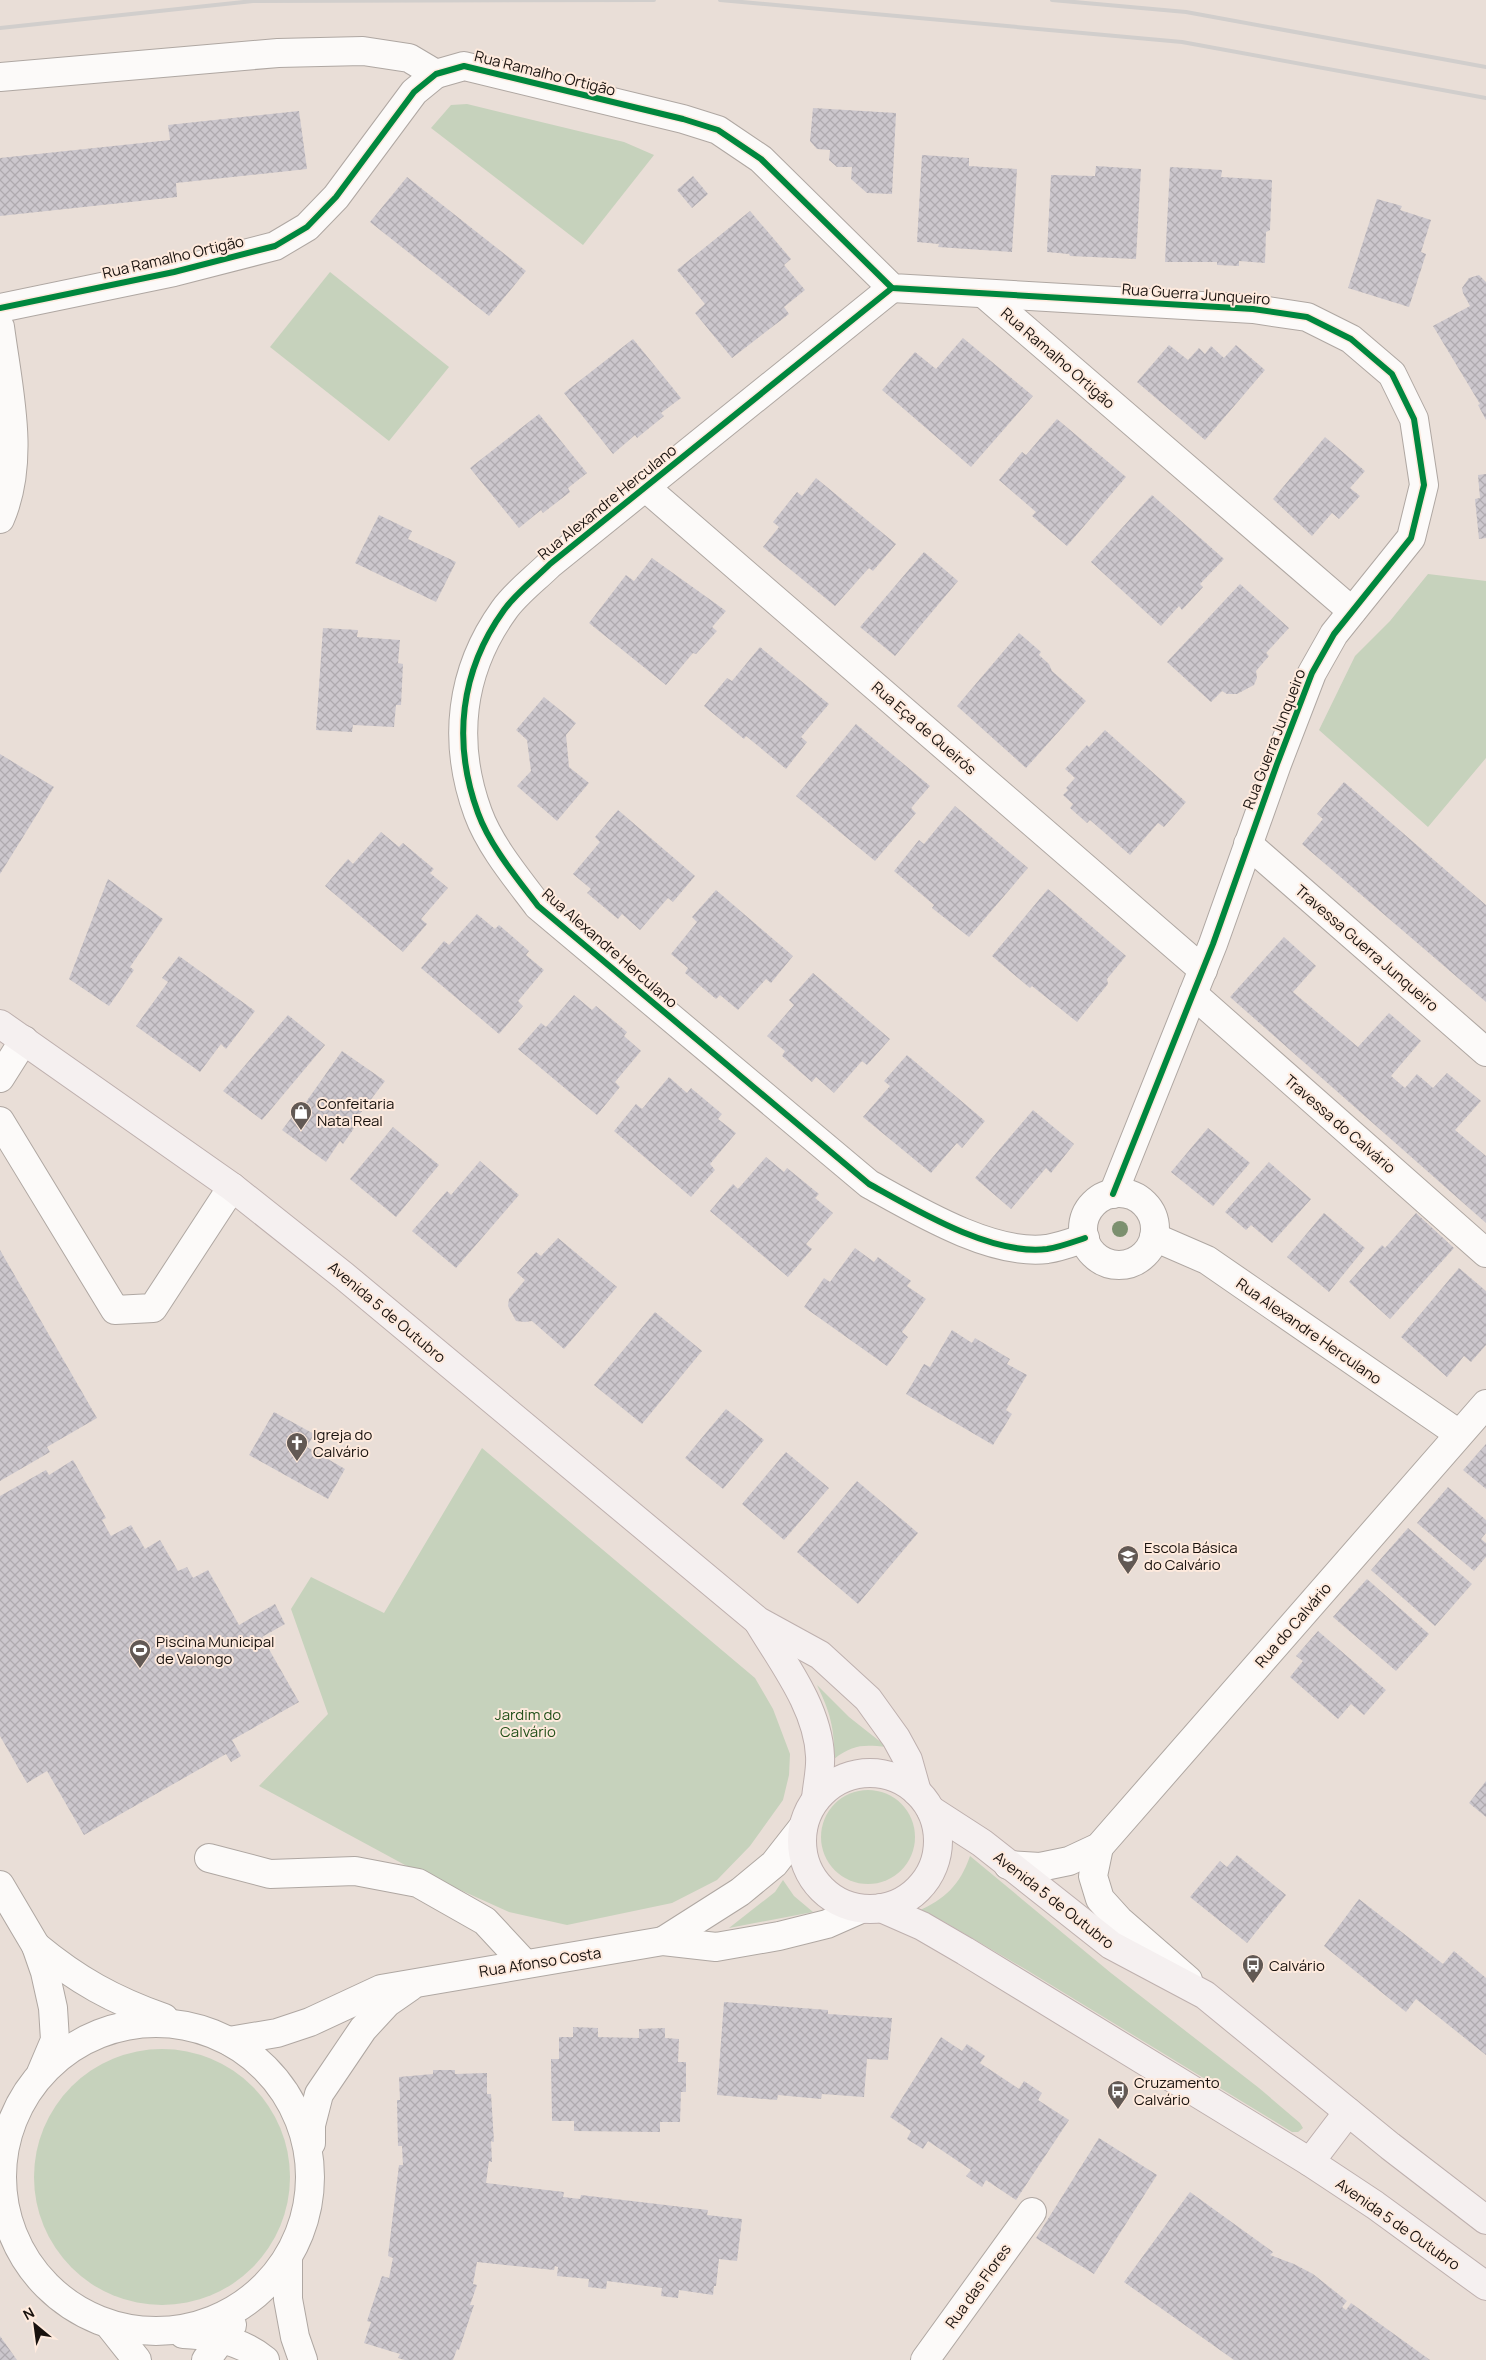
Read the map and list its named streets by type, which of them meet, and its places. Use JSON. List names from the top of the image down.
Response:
{
  "streets": {
    "main road": ["Avenida 5 de Outubro"],
    "street": [
      "Rua Ramalho Ortigão",
      "Rua Guerra Junqueiro",
      "Rua Alexandre Herculano",
      "Rua Eça de Queirós",
      "Travessa Guerra Junqueiro",
      "Travessa do Calvário",
      "Rua do Calvário",
      "Rua Afonso Costa",
      "Rua das Flores"
    ]
  },
  "crossings": [
    ["Rua Ramalho Ortigão", "Rua Guerra Junqueiro"],
    ["Rua Ramalho Ortigão", "Rua Alexandre Herculano"],
    ["Rua Guerra Junqueiro", "Rua Alexandre Herculano"],
    ["Rua Guerra Junqueiro", "Rua Eça de Queirós"],
    ["Rua Guerra Junqueiro", "Travessa Guerra Junqueiro"],
    ["Rua Guerra Junqueiro", "Travessa do Calvário"],
    ["Rua Alexandre Herculano", "Rua Eça de Queirós"],
    ["Rua Alexandre Herculano", "Rua do Calvário"],
    ["Avenida 5 de Outubro", "Rua do Calvário"],
    ["Avenida 5 de Outubro", "Rua Afonso Costa"]
  ],
  "parks": ["Jardim do Calvário"],
  "places": {
    "shop": ["Confeitaria Nata Real"],
    "church": ["Igreja do Calvário"],
    "school or university": ["Escola Básica do Calvário"],
    "sports": ["Piscina Municipal de Valongo"],
    "bus stop": ["Calvário", "Cruzamento Calvário"]
  },
  "north": "top left"
}
